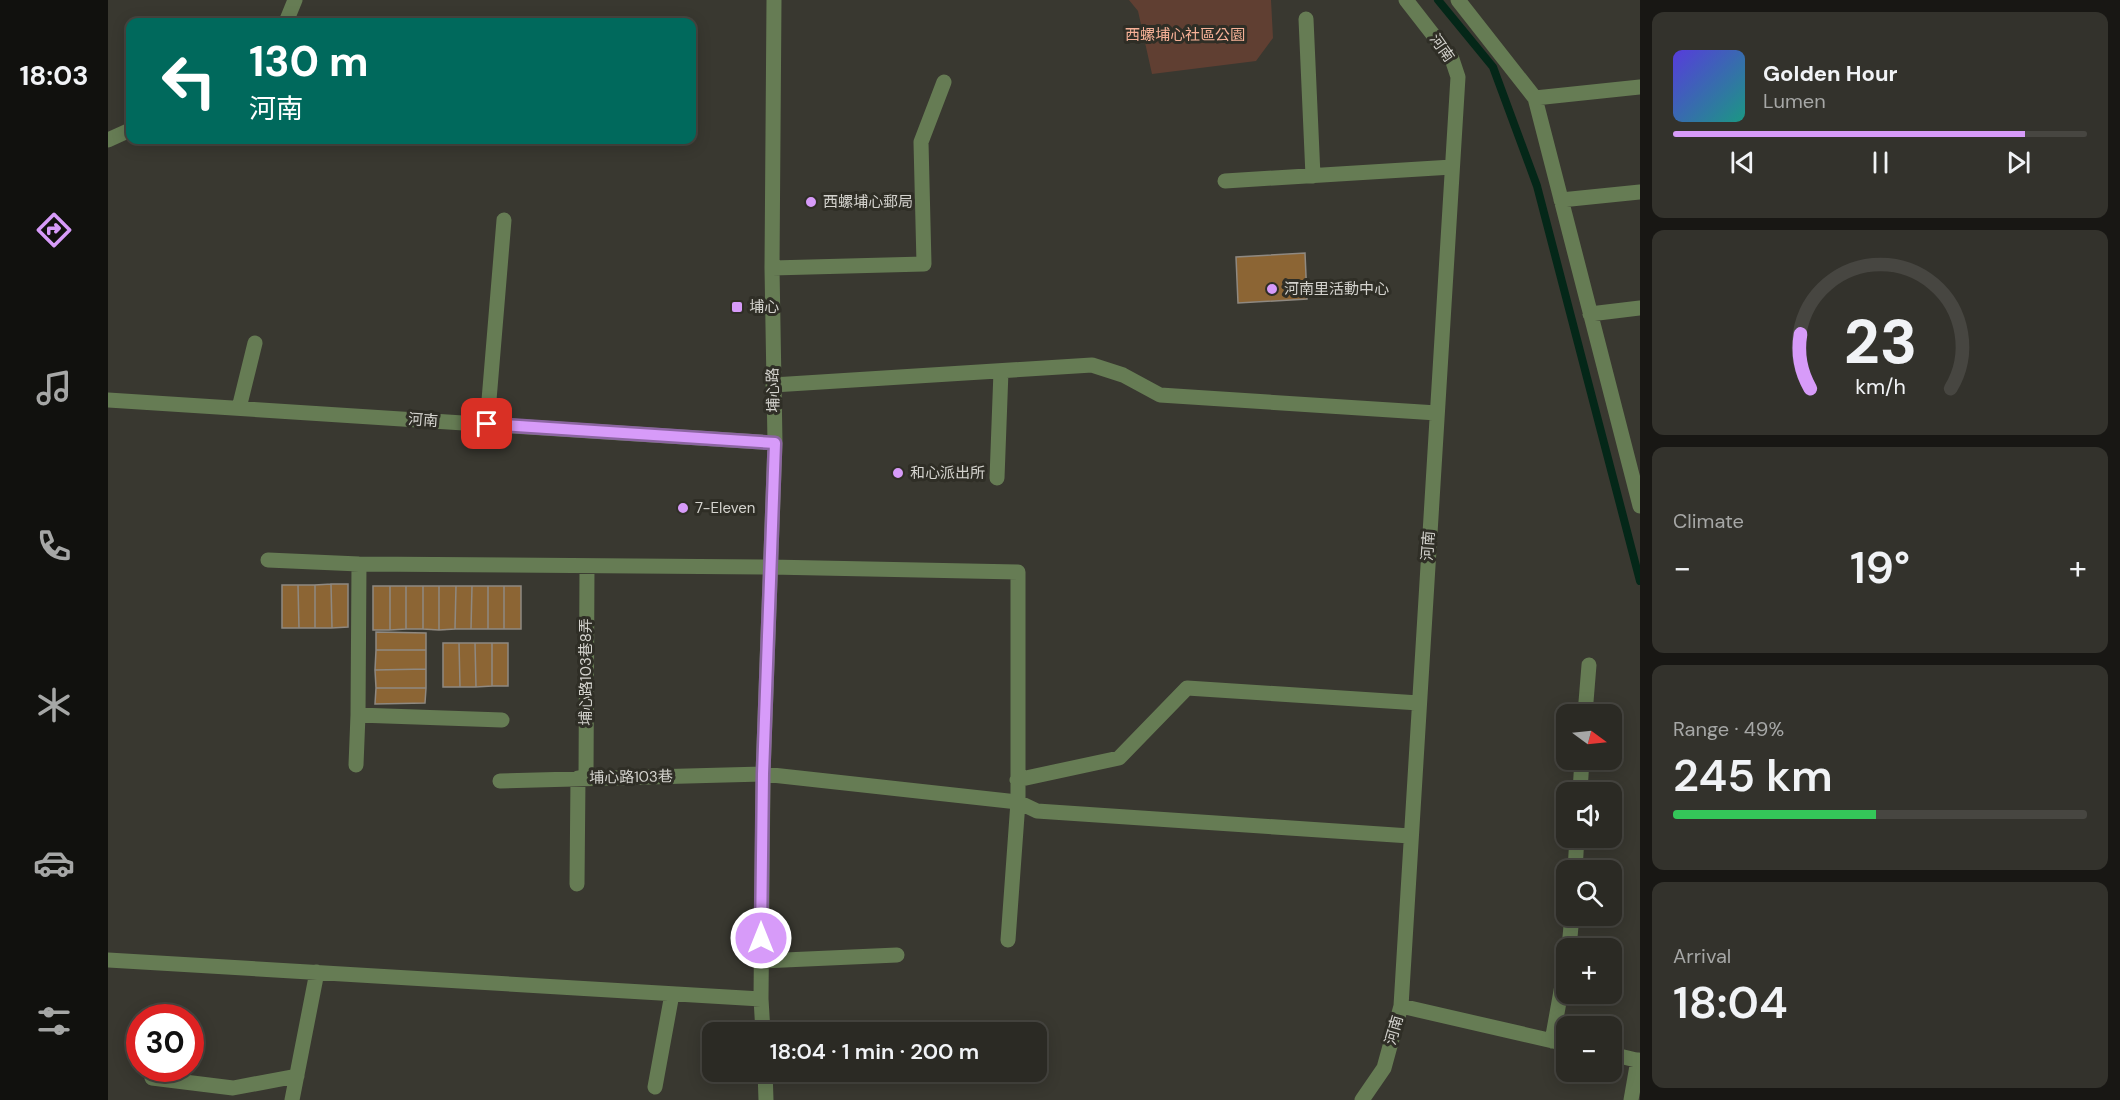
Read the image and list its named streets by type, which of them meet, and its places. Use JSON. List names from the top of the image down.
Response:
{
  "streets": {
    "street": [
      "河南",
      "埔心路",
      "埔心路103巷8弄",
      "埔心路103巷"
    ]
  },
  "crossings": [
    ["河南", "埔心路"],
    ["河南", "埔心路103巷"],
    ["埔心路", "埔心路103巷"],
    ["埔心路103巷8弄", "埔心路103巷"]
  ],
  "parks": ["西螺埔心社區公園"],
  "places": {
    "other": [
      "西螺埔心郵局",
      "河南里活動中心",
      "和心派出所",
      "7-Eleven"
    ],
    "transit": ["埔心"]
  },
  "north": "right",
  "page": {
    "tabs": "18:03",
    "turn": ["130 m", "河南"],
    "song": ["Golden Hour", "Lumen"],
    "tile": [
      "Climate",
      ["Range · 49%", "245 km"],
      ["Arrival", "18:04"]
    ],
    "heat": ["−", "19°", "+"],
    "map_buttons": ["+", "−"],
    "limit": "30",
    "trip": "18:04 · 1 min · 200 m",
    "gauge": ["23", "km/h"]
  }
}
